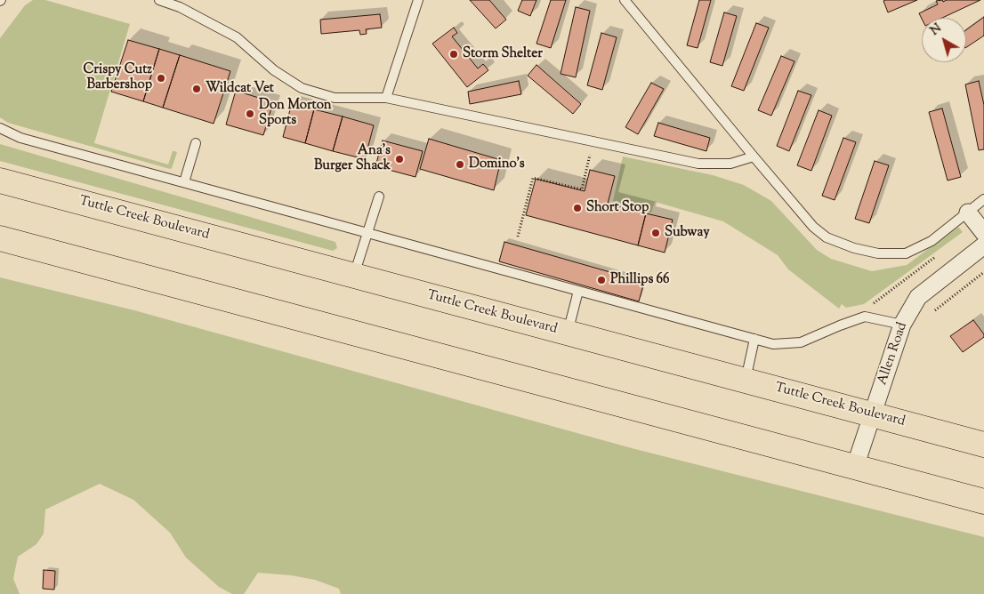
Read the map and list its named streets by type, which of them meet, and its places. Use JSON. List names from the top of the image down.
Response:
{
  "streets": {
    "highway": ["Tuttle Creek Boulevard"],
    "street": ["Allen Road"]
  },
  "crossings": [
    ["Tuttle Creek Boulevard", "Allen Road"]
  ],
  "places": [
    "Storm Shelter",
    "Crispy Cutz Barbershop",
    "Wildcat Vet",
    "Don Morton Sports",
    "Ana's Burger Shack",
    "Domino's",
    "Short Stop",
    "Subway",
    "Phillips 66"
  ],
  "north": "top left"
}
